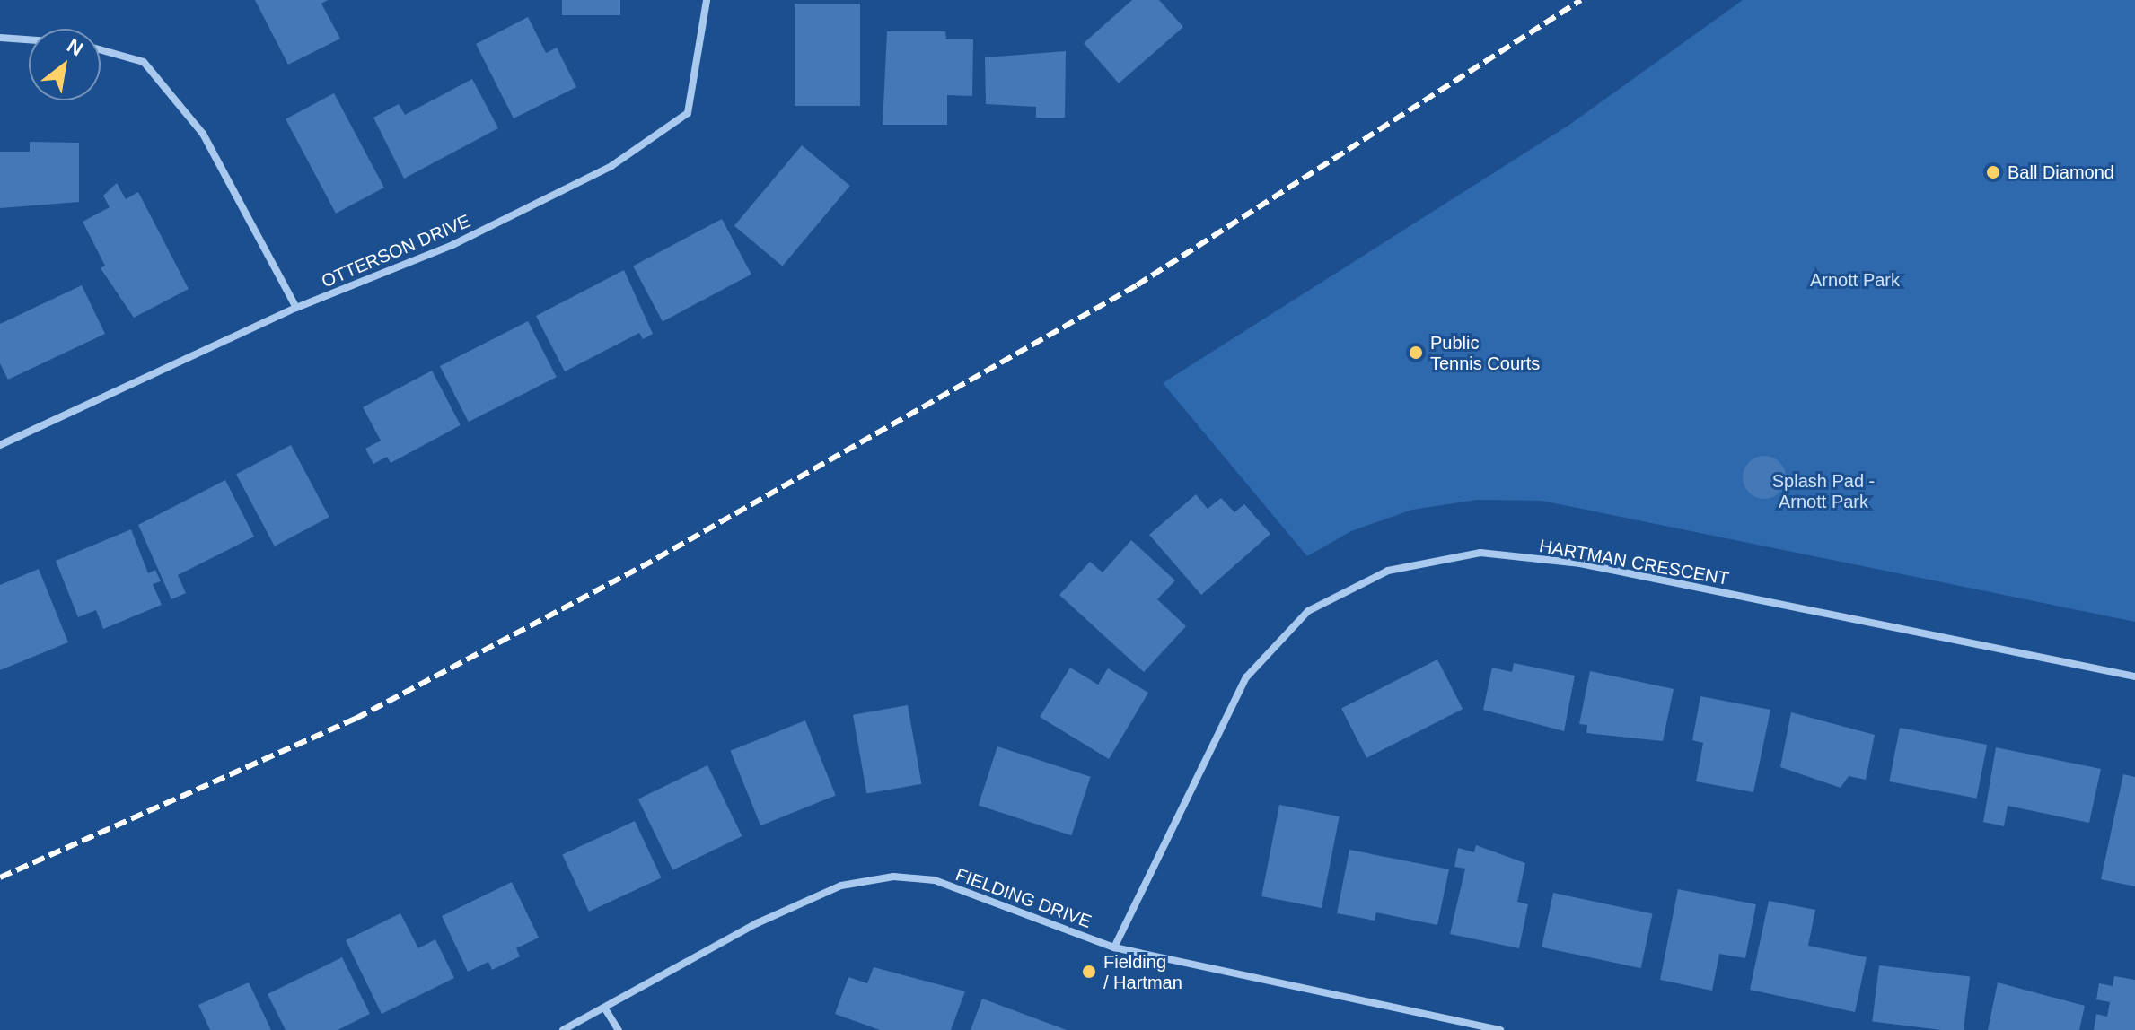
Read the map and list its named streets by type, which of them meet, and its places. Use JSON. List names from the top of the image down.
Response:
{
  "streets": {
    "street": ["OTTERSON DRIVE", "HARTMAN CRESCENT", "FIELDING DRIVE"]
  },
  "crossings": [
    ["HARTMAN CRESCENT", "FIELDING DRIVE"]
  ],
  "parks": ["Arnott Park", "Splash Pad - Arnott Park"],
  "places": ["Ball Diamond", "Public Tennis Courts", "Fielding / Hartman"],
  "north": "top right"
}
